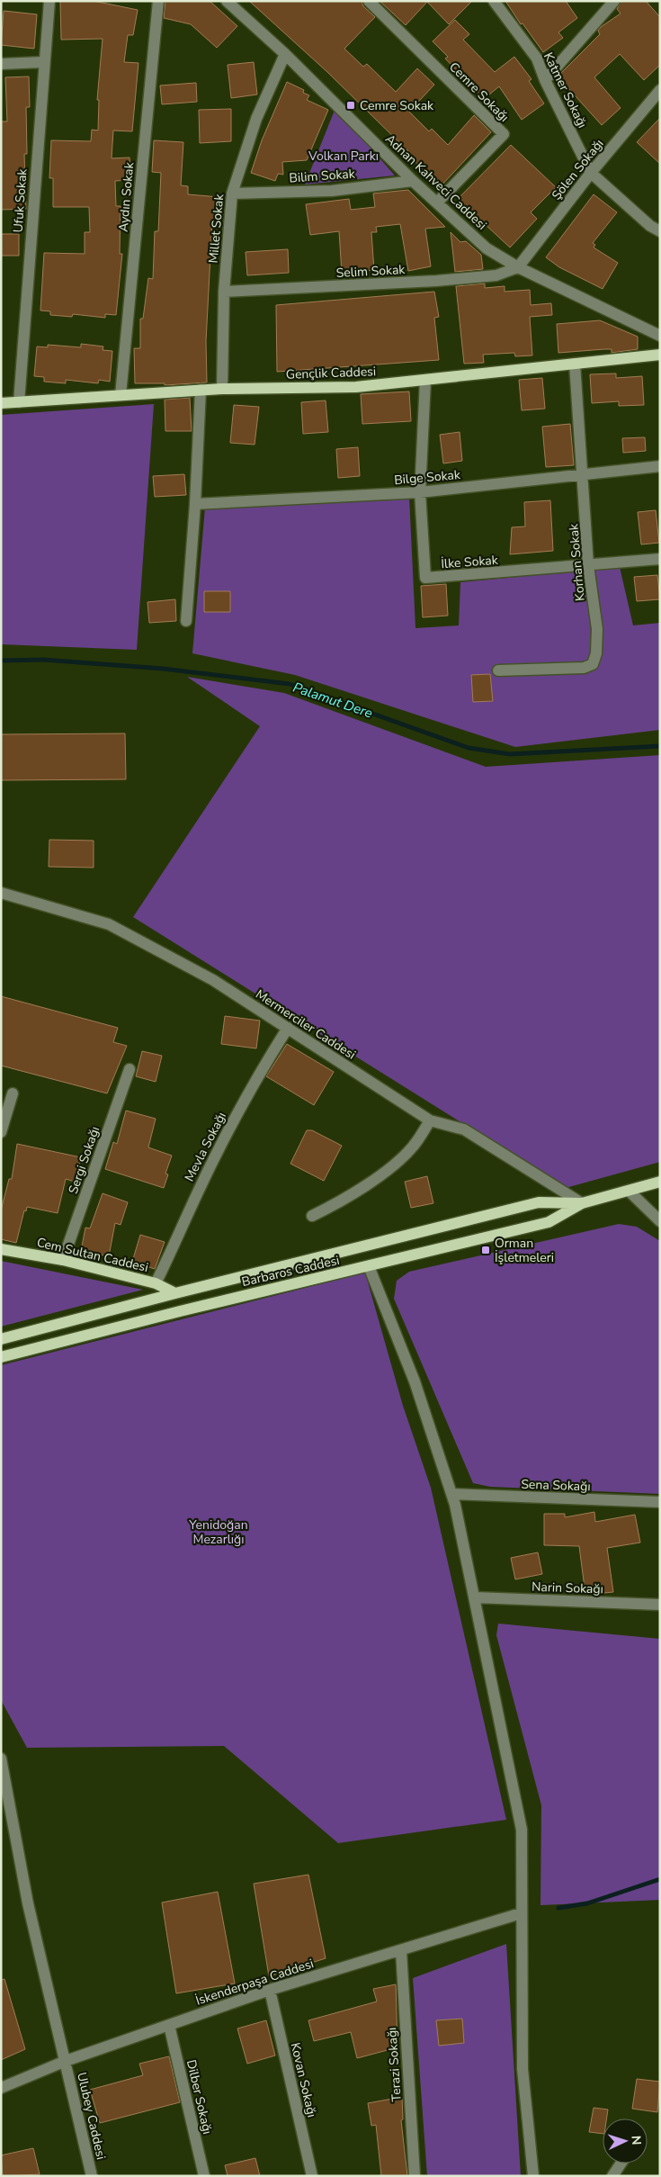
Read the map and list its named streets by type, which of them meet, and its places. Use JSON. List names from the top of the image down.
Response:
{
  "streets": {
    "main road": ["Gençlik Caddesi", "Cem Sultan Caddesi", "Barbaros Caddesi"],
    "street": [
      "Katmer Sokağı",
      "Cemre Sokağı",
      "Şölen Sokağı",
      "Bilim Sokak",
      "Adnan Kahveci Caddesi",
      "Aydın Sokak",
      "Ufuk Sokak",
      "Millet Sokak",
      "Selim Sokak",
      "Bilge Sokak",
      "İlke Sokak",
      "Korhan Sokak",
      "Mermerciler Caddesi",
      "Mevla Sokağı",
      "Sergi Sokağı",
      "Sena Sokağı",
      "Narin Sokağı",
      "İskenderpaşa Caddesi",
      "Terazi Sokağı",
      "Kovan Sokağı",
      "Dilber Sokağı",
      "Ulubey Caddesi"
    ]
  },
  "crossings": [
    ["Katmer Sokağı", "Şölen Sokağı"],
    ["Cemre Sokağı", "Adnan Kahveci Caddesi"],
    ["Şölen Sokağı", "Adnan Kahveci Caddesi"],
    ["Şölen Sokağı", "Selim Sokak"],
    ["Bilim Sokak", "Adnan Kahveci Caddesi"],
    ["Bilim Sokak", "Millet Sokak"],
    ["Adnan Kahveci Caddesi", "Millet Sokak"],
    ["Adnan Kahveci Caddesi", "Selim Sokak"],
    ["Aydın Sokak", "Gençlik Caddesi"],
    ["Ufuk Sokak", "Gençlik Caddesi"],
    ["Millet Sokak", "Selim Sokak"],
    ["Millet Sokak", "Gençlik Caddesi"],
    ["Gençlik Caddesi", "İlke Sokak"],
    ["Gençlik Caddesi", "Korhan Sokak"],
    ["Bilge Sokak", "İlke Sokak"],
    ["Bilge Sokak", "Korhan Sokak"],
    ["İlke Sokak", "Korhan Sokak"],
    ["Mermerciler Caddesi", "Mevla Sokağı"],
    ["Mermerciler Caddesi", "Barbaros Caddesi"],
    ["Mevla Sokağı", "Cem Sultan Caddesi"],
    ["Sergi Sokağı", "Cem Sultan Caddesi"],
    ["Cem Sultan Caddesi", "Barbaros Caddesi"],
    ["İskenderpaşa Caddesi", "Terazi Sokağı"],
    ["İskenderpaşa Caddesi", "Kovan Sokağı"],
    ["İskenderpaşa Caddesi", "Dilber Sokağı"],
    ["İskenderpaşa Caddesi", "Ulubey Caddesi"]
  ],
  "water": ["Palamut Dere"],
  "parks": ["Volkan Parkı", "Yenidoğan Mezarlığı"],
  "places": {
    "transit": ["Cemre Sokak", "Orman İşletmeleri"]
  },
  "north": "right"
}
